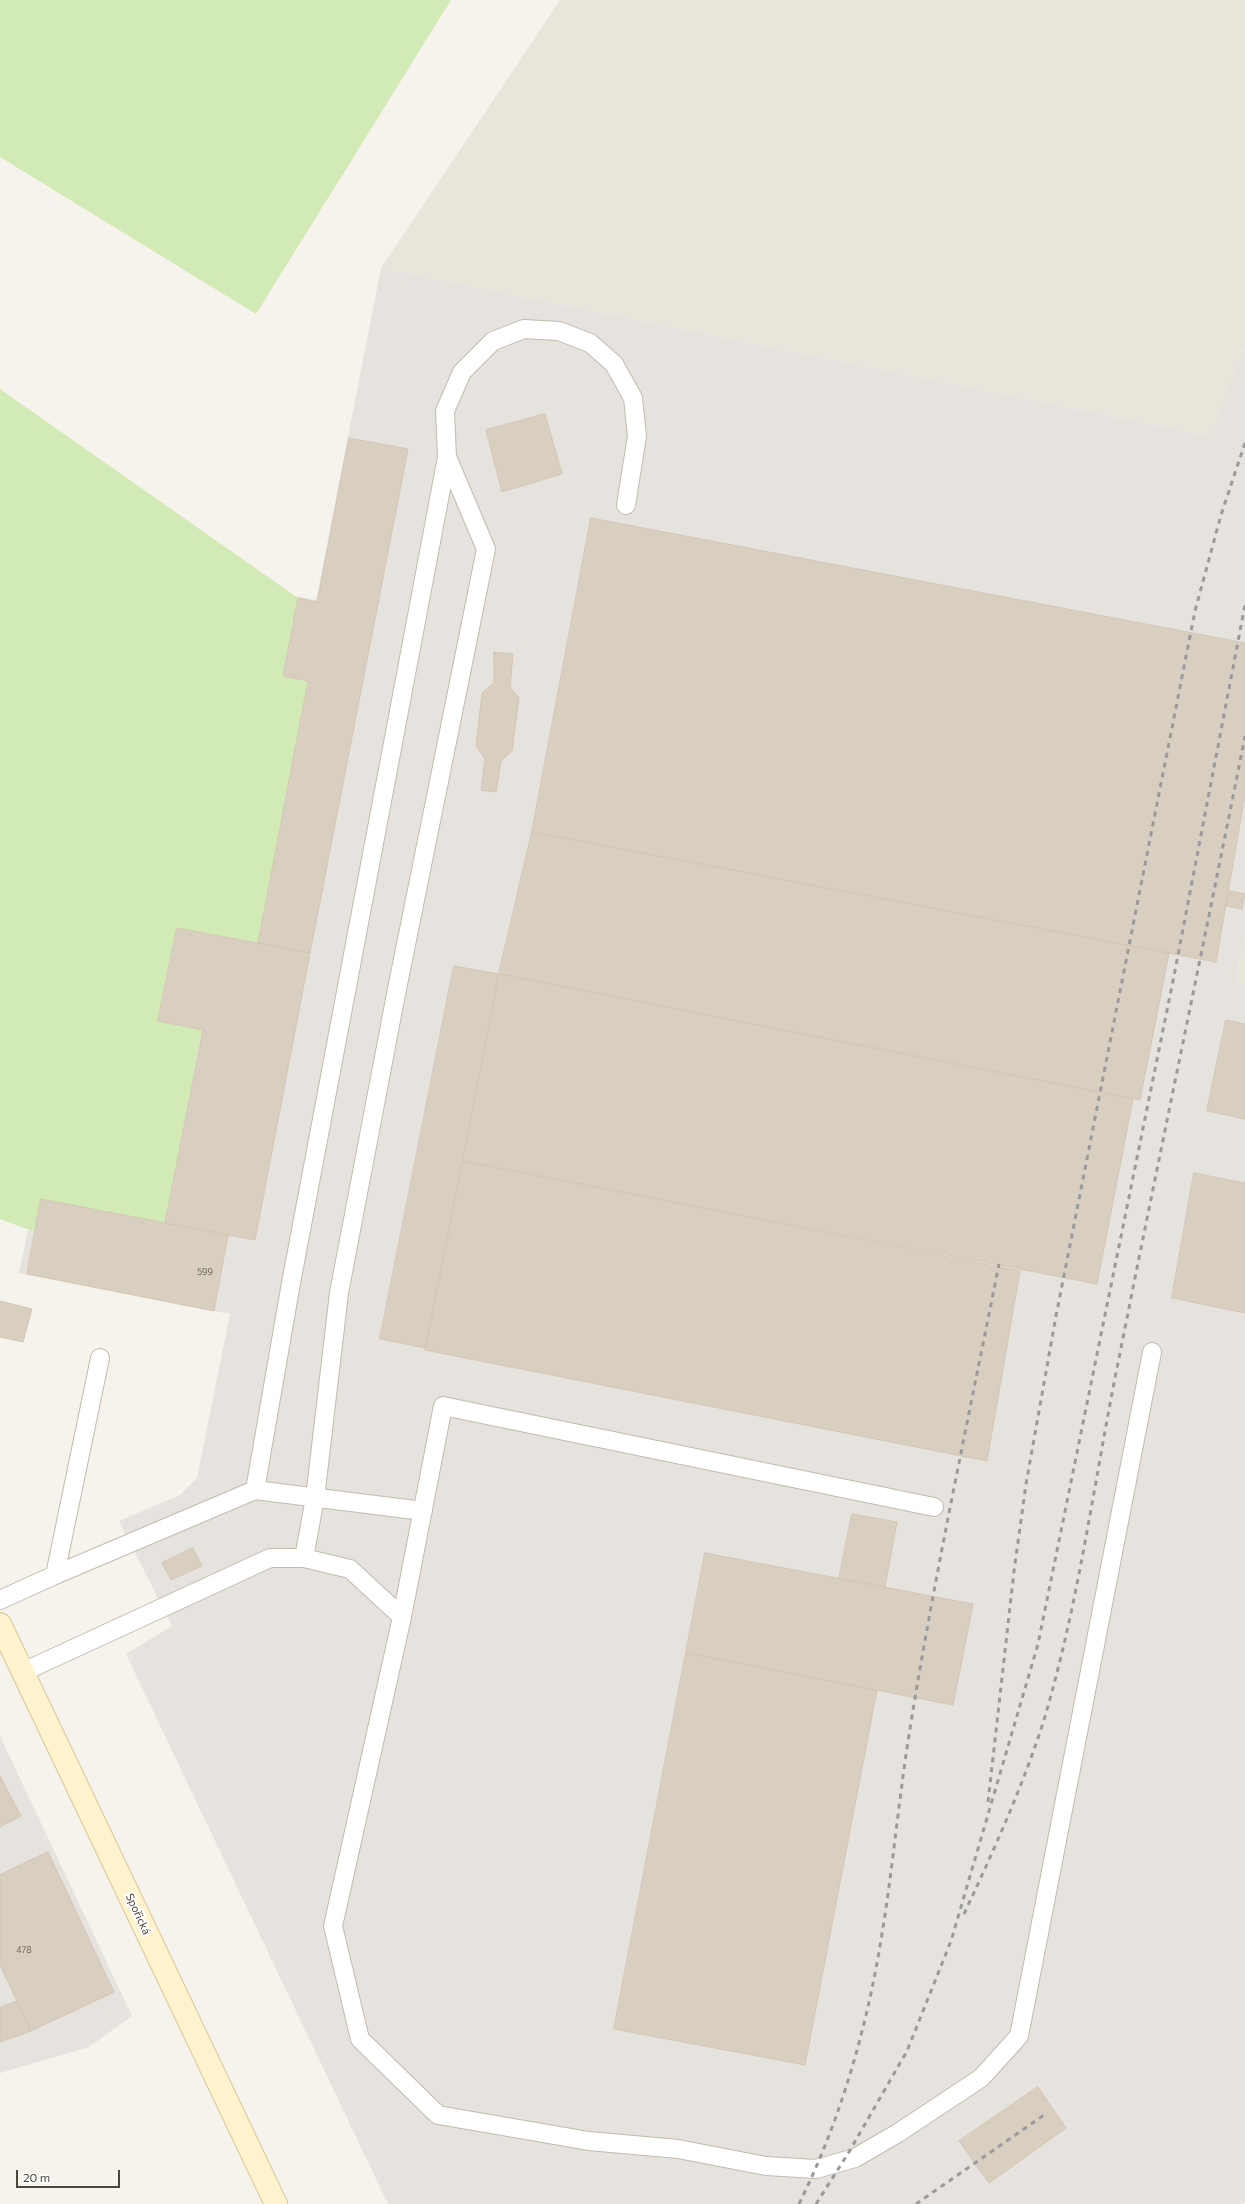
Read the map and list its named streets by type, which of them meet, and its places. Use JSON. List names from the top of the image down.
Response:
{
  "streets": {
    "street": ["Spořická"]
  },
  "house_numbers": ["599", "478"],
  "scale_bar": "20 m"
}
